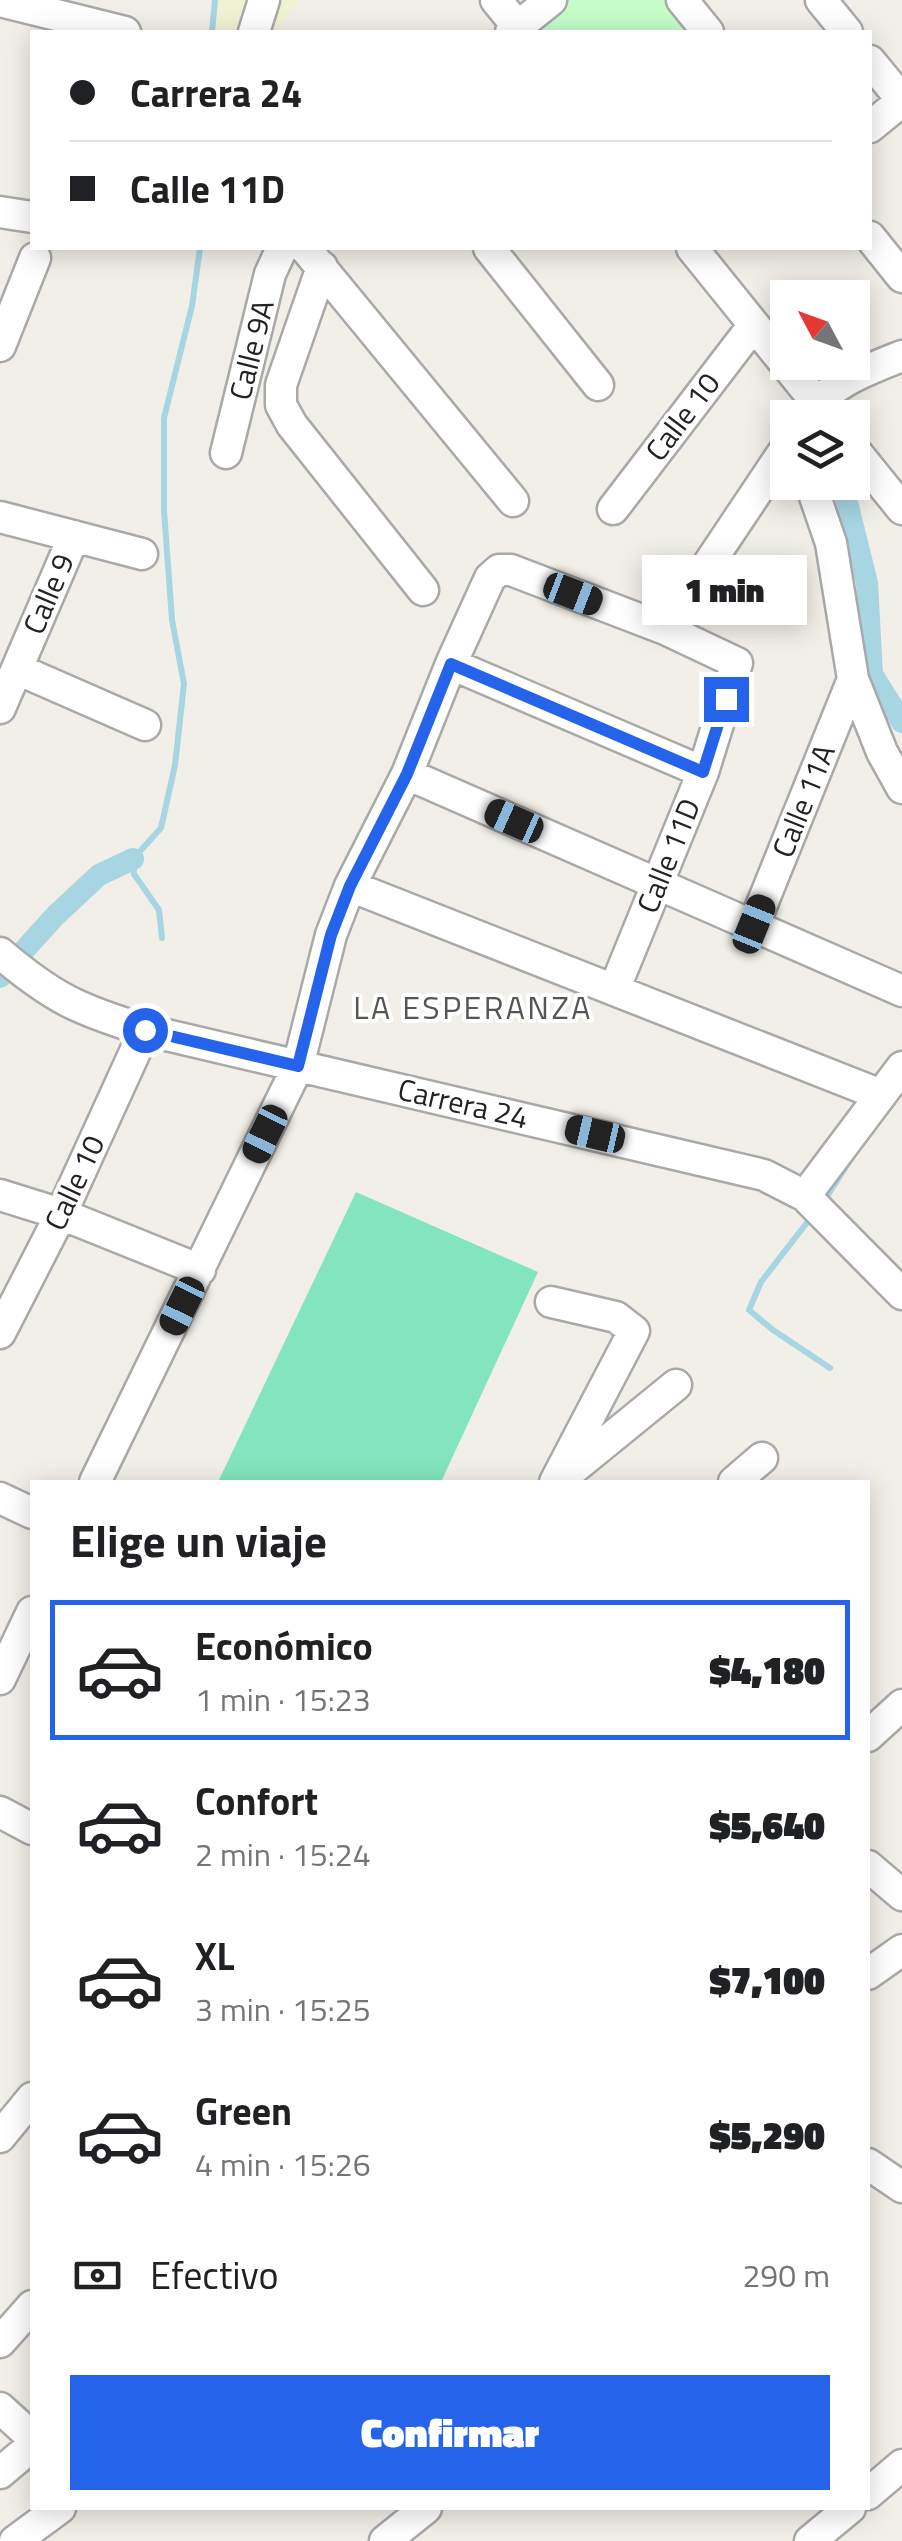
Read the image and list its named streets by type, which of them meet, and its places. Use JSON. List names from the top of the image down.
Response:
{
  "streets": {
    "street": [
      "Calle 9A",
      "Calle 10",
      "Calle 9",
      "Calle 11A",
      "Calle 11D",
      "Carrera 24"
    ]
  },
  "crossings": [
    ["Calle 10", "Carrera 24"]
  ],
  "districts": ["LA ESPERANZA"],
  "north": "top left",
  "page": {
    "banner": ["Carrera 24", "Calle 11D"],
    "bubble": "1 min",
    "heading": "Elige un viaje",
    "list": [
      {
        "name": "Económico",
        "note": "1 min · 15:23",
        "value": "$4,180"
      },
      {
        "name": "Confort",
        "note": "2 min · 15:24",
        "value": "$5,640"
      },
      {
        "name": "XL",
        "note": "3 min · 15:25",
        "value": "$7,100"
      },
      {
        "name": "Green",
        "note": "4 min · 15:26",
        "value": "$5,290"
      }
    ],
    "pay": ["Efectivo", "290 m"],
    "buttons": "Confirmar"
  }
}
